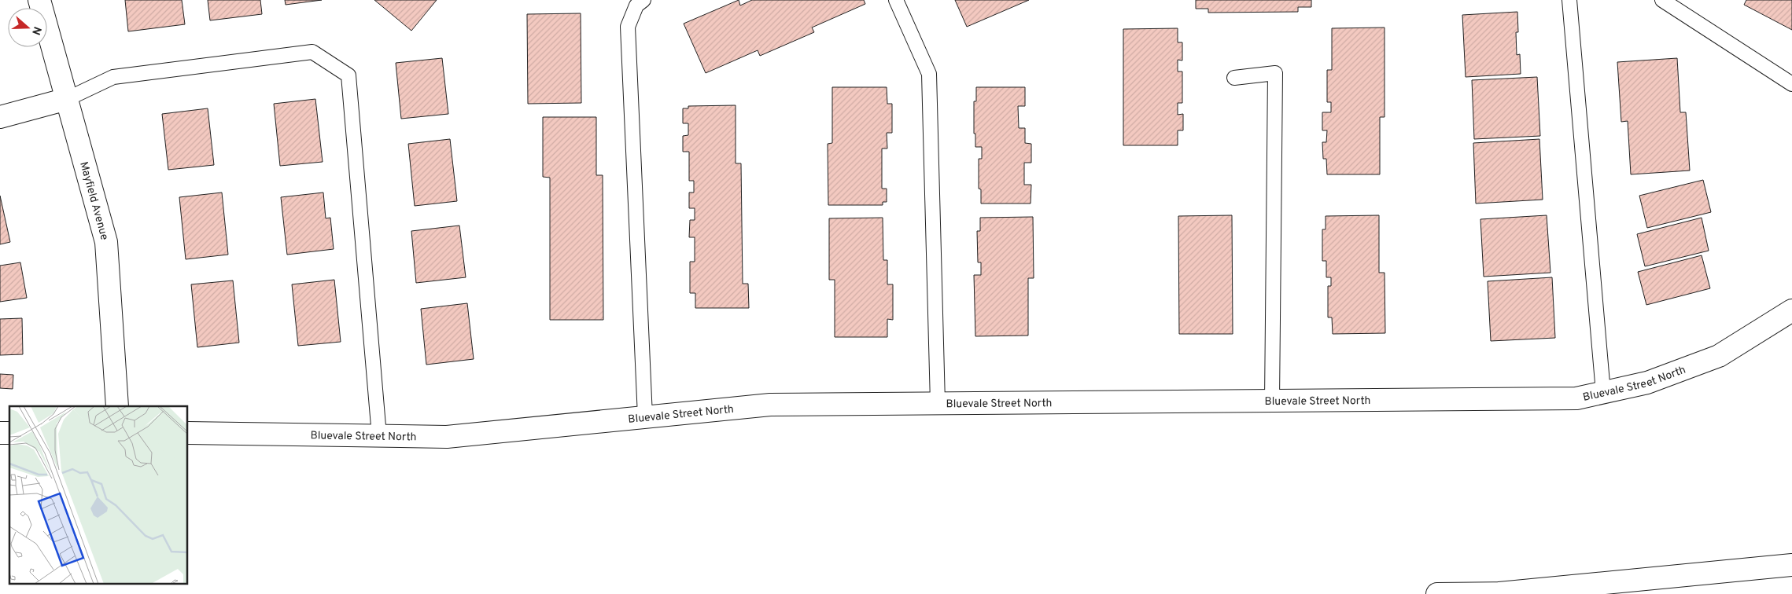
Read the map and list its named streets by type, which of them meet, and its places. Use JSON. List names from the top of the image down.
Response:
{
  "streets": {
    "main road": ["Mayfield Avenue", "Bluevale Street North"]
  },
  "north": "right"
}
